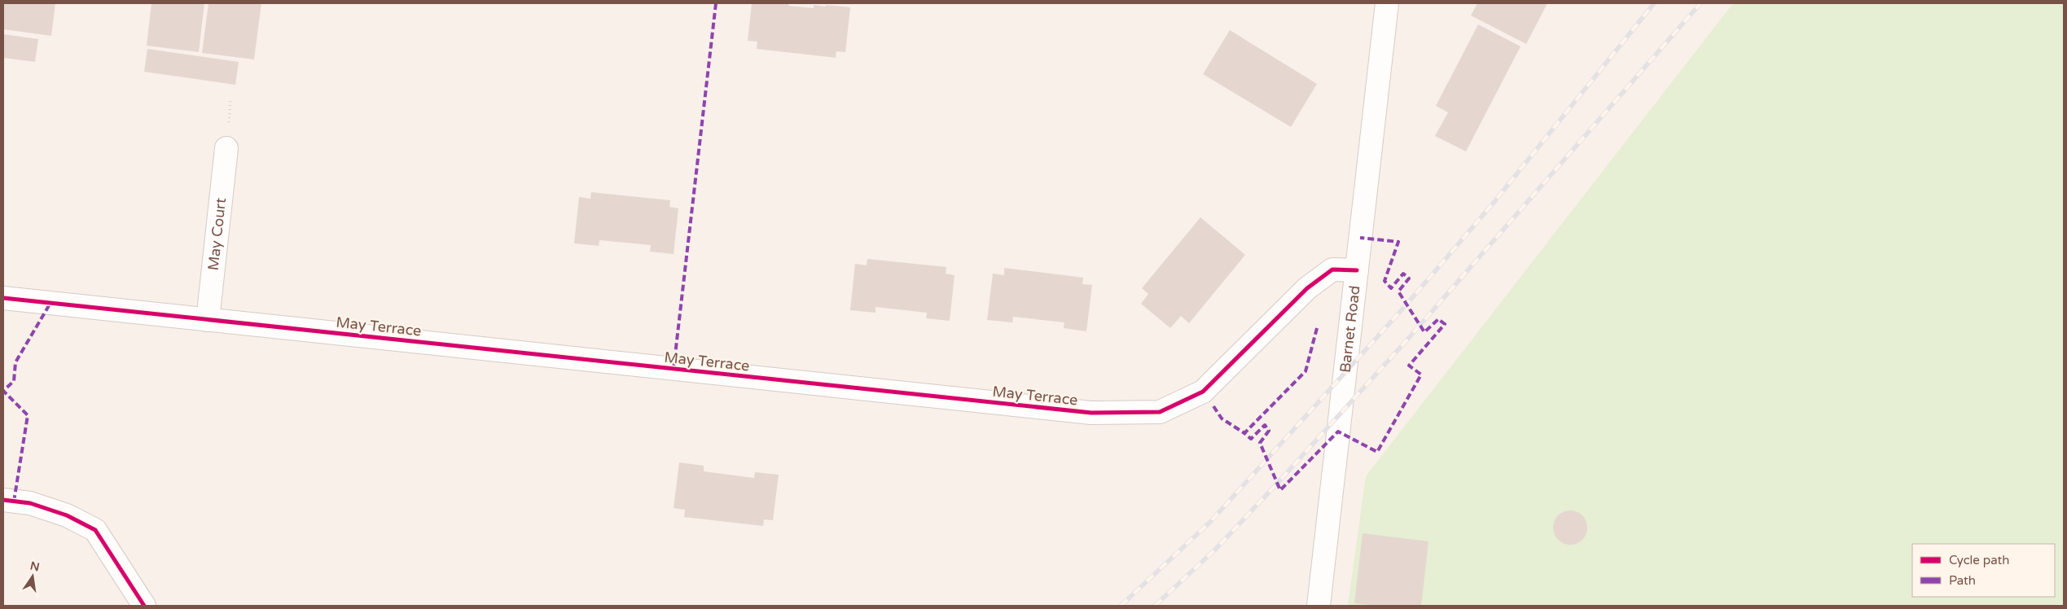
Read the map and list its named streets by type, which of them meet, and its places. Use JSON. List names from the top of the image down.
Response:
{
  "streets": {
    "street": ["May Court", "May Terrace", "Barnet Road"]
  },
  "crossings": [
    ["May Court", "May Terrace"],
    ["May Terrace", "Barnet Road"]
  ],
  "legend": ["Cycle path", "Path"],
  "north": "top"
}
